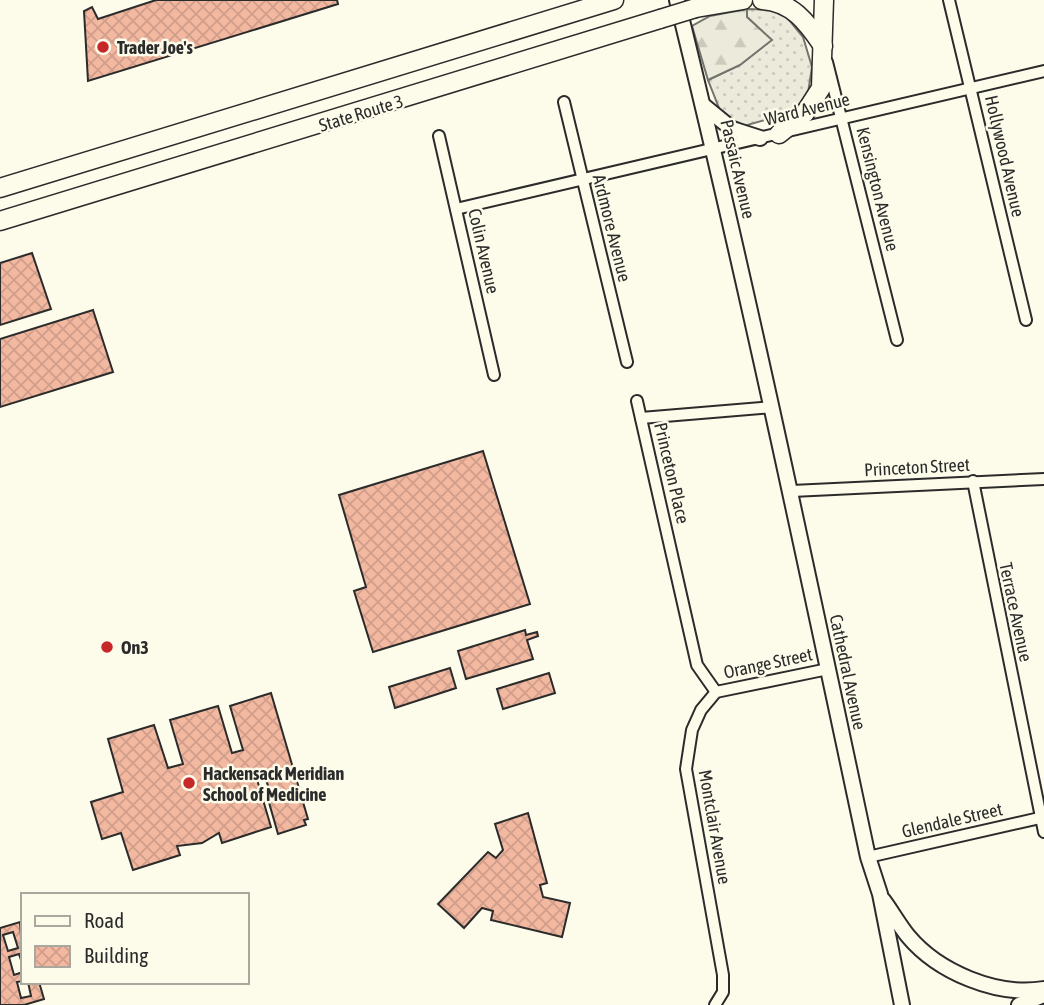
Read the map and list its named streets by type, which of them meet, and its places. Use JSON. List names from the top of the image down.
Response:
{
  "streets": {
    "highway": ["State Route 3"],
    "main road": ["Passaic Avenue", "Cathedral Avenue"],
    "street": [
      "Ward Avenue",
      "Hollywood Avenue",
      "Kensington Avenue",
      "Ardmore Avenue",
      "Colin Avenue",
      "Princeton Street",
      "Princeton Place",
      "Terrace Avenue",
      "Orange Street",
      "Glendale Street",
      "Montclair Avenue"
    ]
  },
  "crossings": [
    ["Ward Avenue", "Hollywood Avenue"],
    ["Ward Avenue", "Passaic Avenue"],
    ["Ward Avenue", "Kensington Avenue"],
    ["Ward Avenue", "Ardmore Avenue"],
    ["Ward Avenue", "Colin Avenue"],
    ["Passaic Avenue", "Cathedral Avenue"],
    ["Princeton Street", "Terrace Avenue"],
    ["Princeton Street", "Cathedral Avenue"],
    ["Princeton Place", "Orange Street"],
    ["Princeton Place", "Cathedral Avenue"],
    ["Princeton Place", "Montclair Avenue"],
    ["Terrace Avenue", "Glendale Street"],
    ["Orange Street", "Cathedral Avenue"],
    ["Orange Street", "Montclair Avenue"],
    ["Cathedral Avenue", "Glendale Street"]
  ],
  "places": ["Trader Joe's", "On3", "Hackensack Meridian School of Medicine"],
  "legend": ["Road", "Building"]
}
